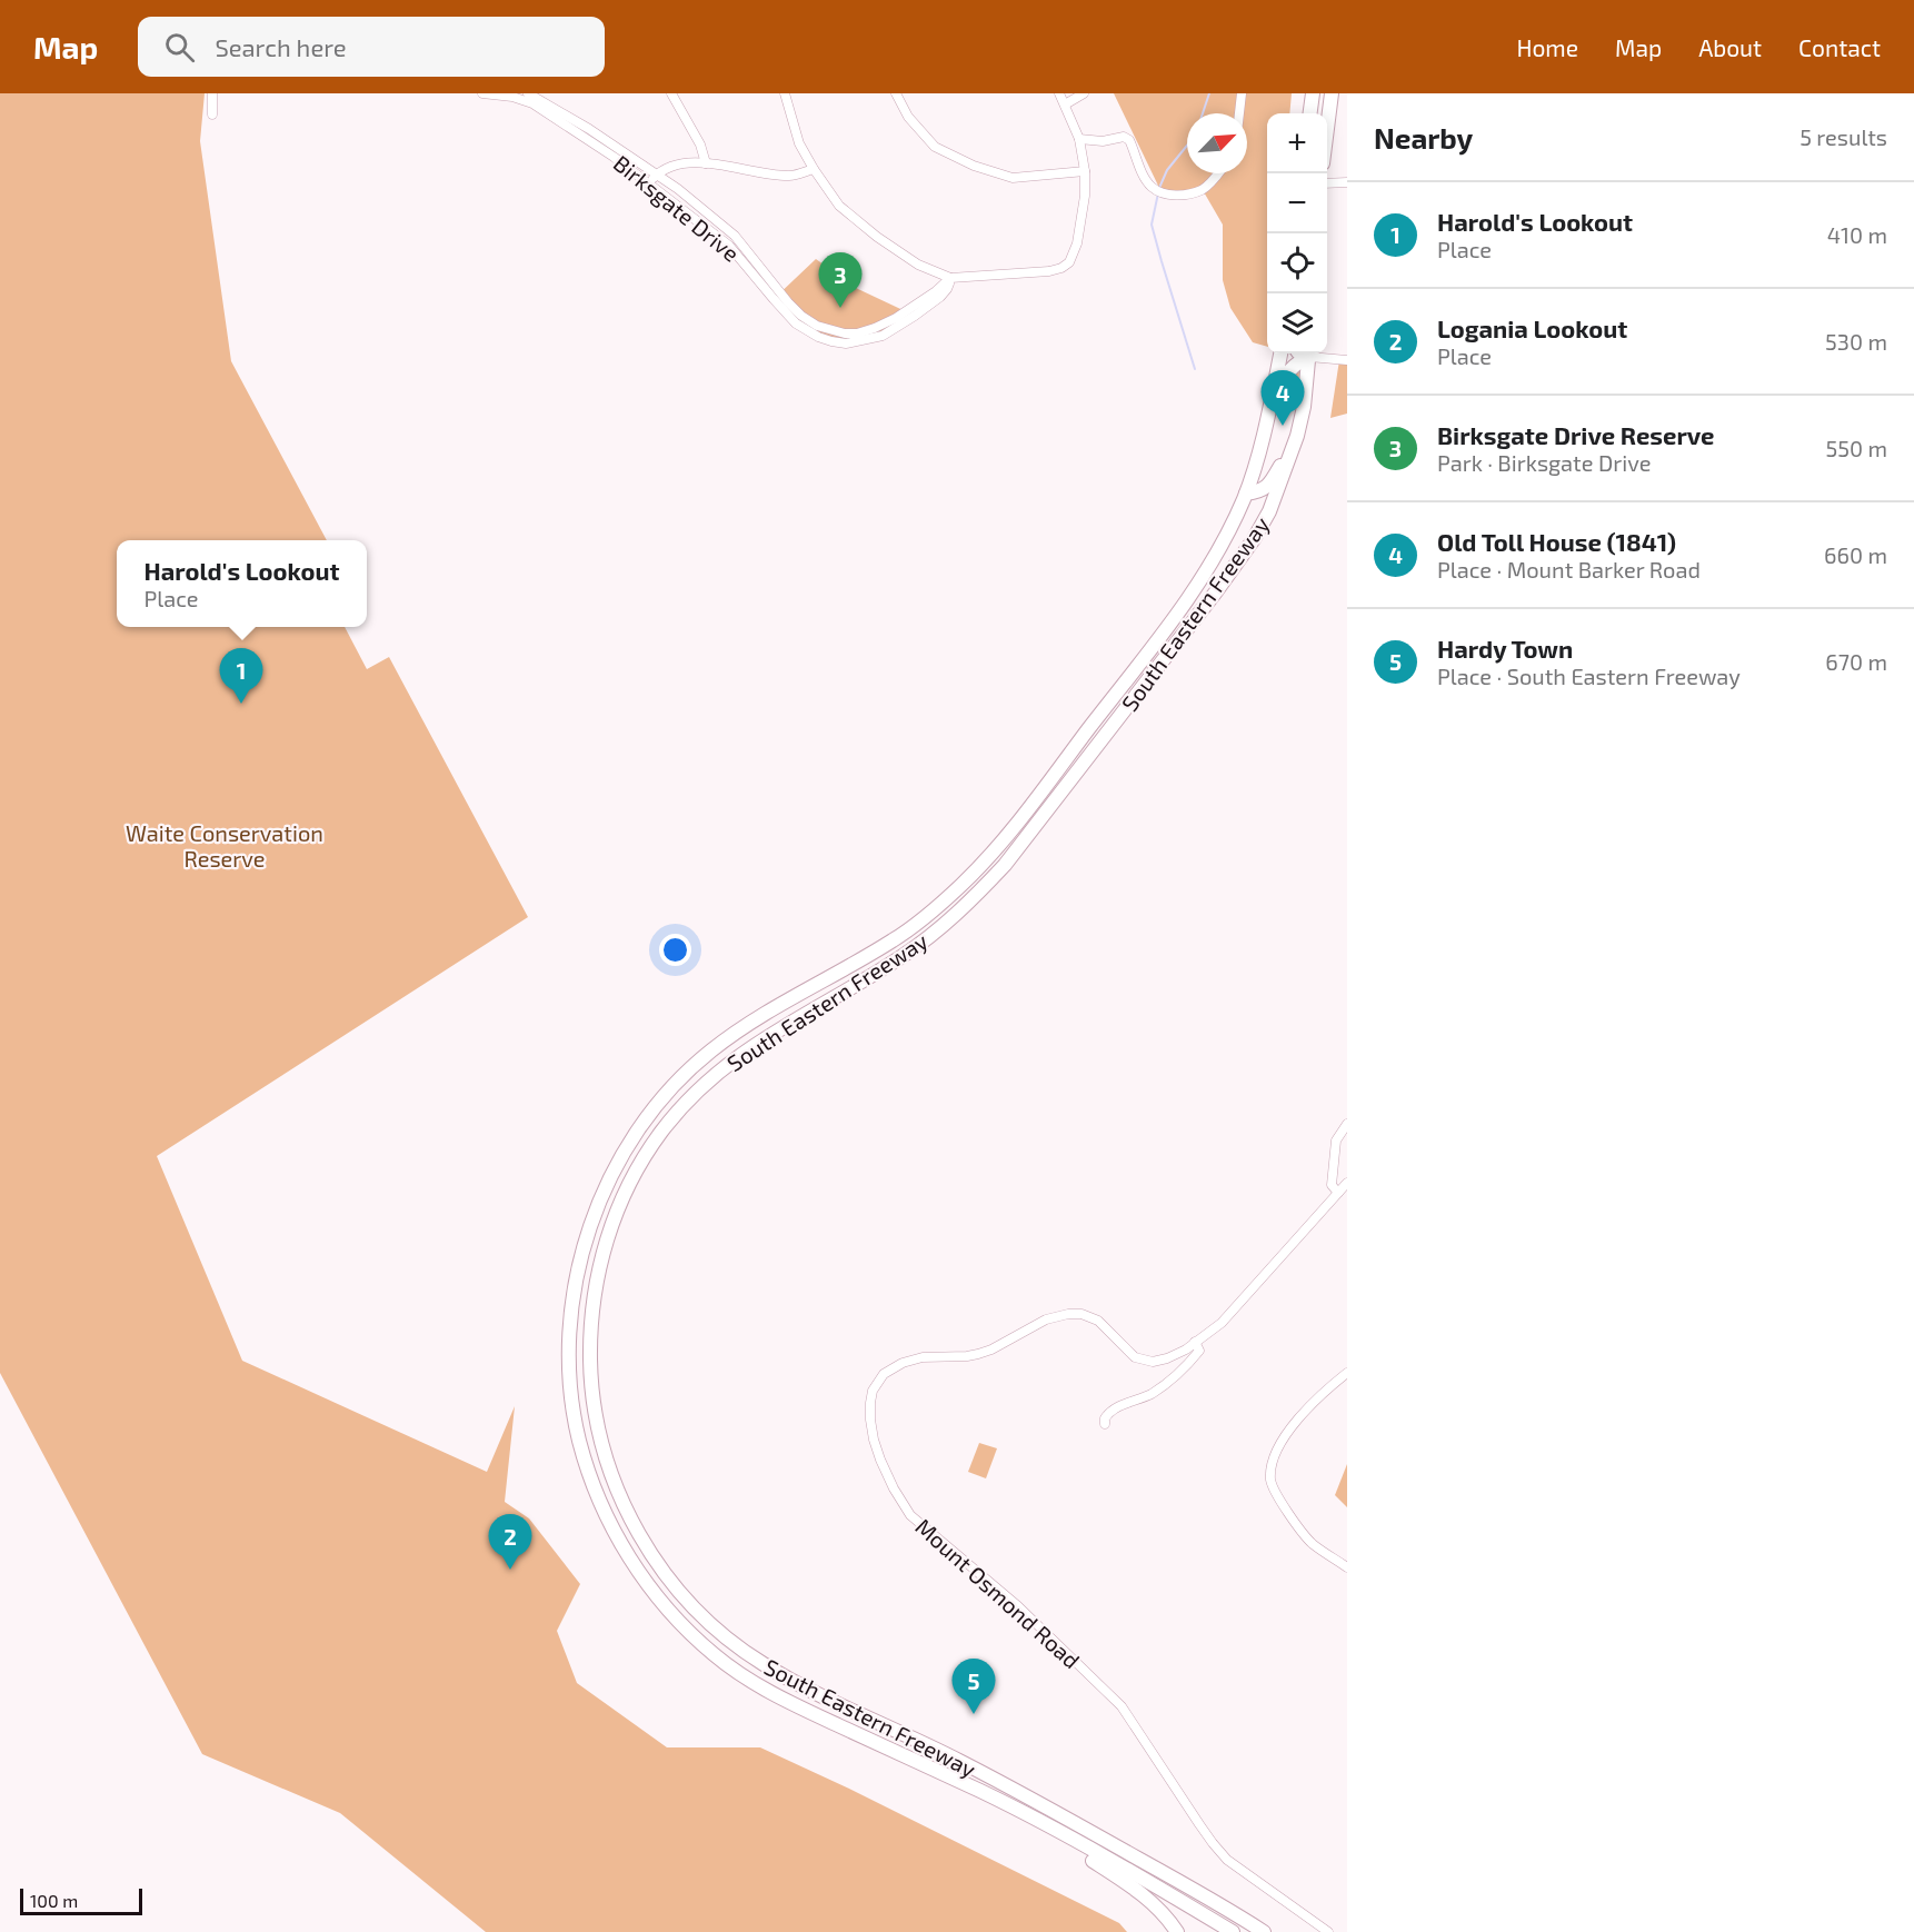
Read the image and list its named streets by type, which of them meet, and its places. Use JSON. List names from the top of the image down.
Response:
{
  "streets": {
    "highway": ["South Eastern Freeway"],
    "street": ["Birksgate Drive", "Mount Osmond Road"]
  },
  "parks": ["Waite Conservation Reserve"],
  "scale_bar": "100 m",
  "north": "top right",
  "page": {
    "header": "Map",
    "search": "Search here",
    "nav": [
      "Home",
      "Map",
      "About",
      "Contact"
    ],
    "heading": ["Nearby", "5 results"],
    "map_buttons": ["+", "−"],
    "list": [
      {
        "mark": "1",
        "name": "Harold's Lookout",
        "note": "Place",
        "value": "410 m"
      },
      {
        "mark": "2",
        "name": "Logania Lookout",
        "note": "Place",
        "value": "530 m"
      },
      {
        "mark": "3",
        "name": "Birksgate Drive Reserve",
        "note": "Park · Birksgate Drive",
        "value": "550 m"
      },
      {
        "mark": "4",
        "name": "Old Toll House (1841)",
        "note": "Place · Mount Barker Road",
        "value": "660 m"
      },
      {
        "mark": "5",
        "name": "Hardy Town",
        "note": "Place · South Eastern Freeway",
        "value": "670 m"
      }
    ],
    "pins": [
      "3",
      "4",
      "1",
      "2",
      "5"
    ],
    "popup": ["Harold's Lookout", "Place"],
    "scale": "100 m"
  }
}
